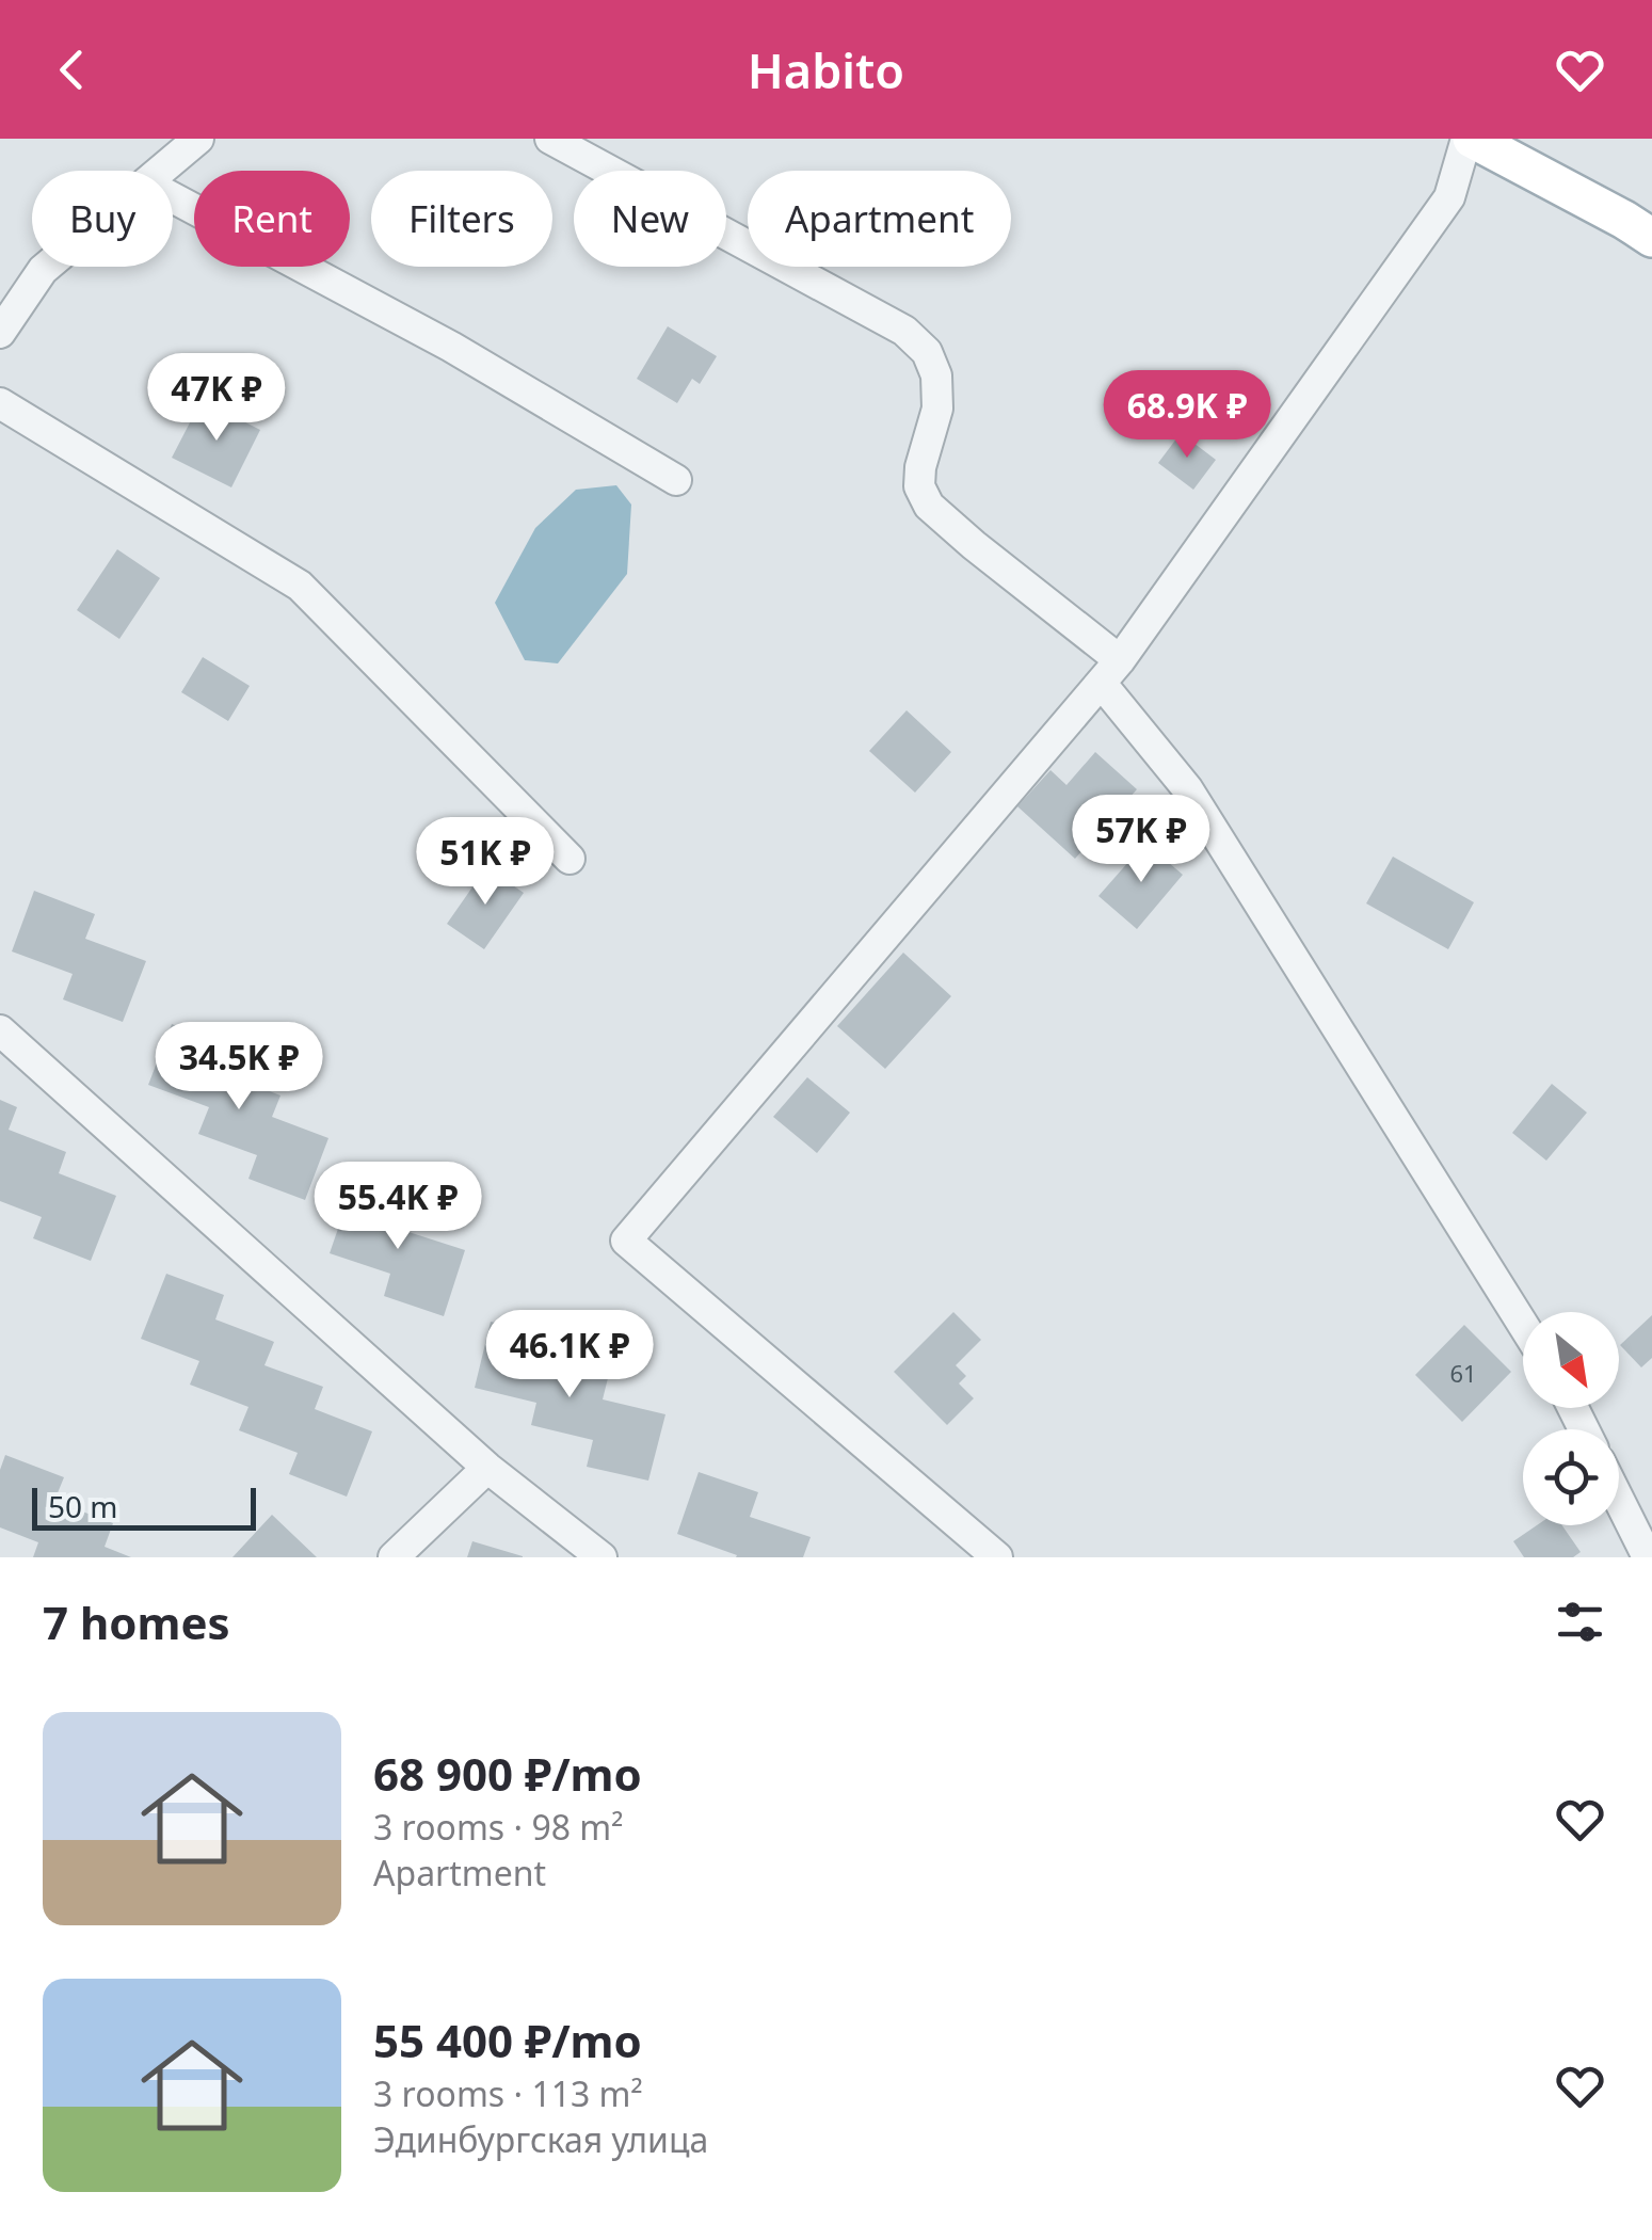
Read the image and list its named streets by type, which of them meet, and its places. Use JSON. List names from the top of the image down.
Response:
{
  "house_numbers": ["61"],
  "scale_bar": "50 m",
  "north": "bottom right",
  "page": {
    "header": "Habito",
    "chip": [
      "Buy",
      "Rent",
      "Filters",
      "New",
      "Apartment"
    ],
    "price": [
      "47K ₽",
      "68.9K ₽",
      "57K ₽",
      "51K ₽",
      "34.5K ₽",
      "55.4K ₽",
      "46.1K ₽"
    ],
    "scale": "50 m",
    "heading": "7 homes",
    "list": [
      {
        "name": "68 900 ₽/mo",
        "note": "3 rooms · 98 m² · Apartment"
      },
      {
        "name": "55 400 ₽/mo",
        "note": "3 rooms · 113 m² · Эдинбургская улица"
      }
    ]
  }
}
